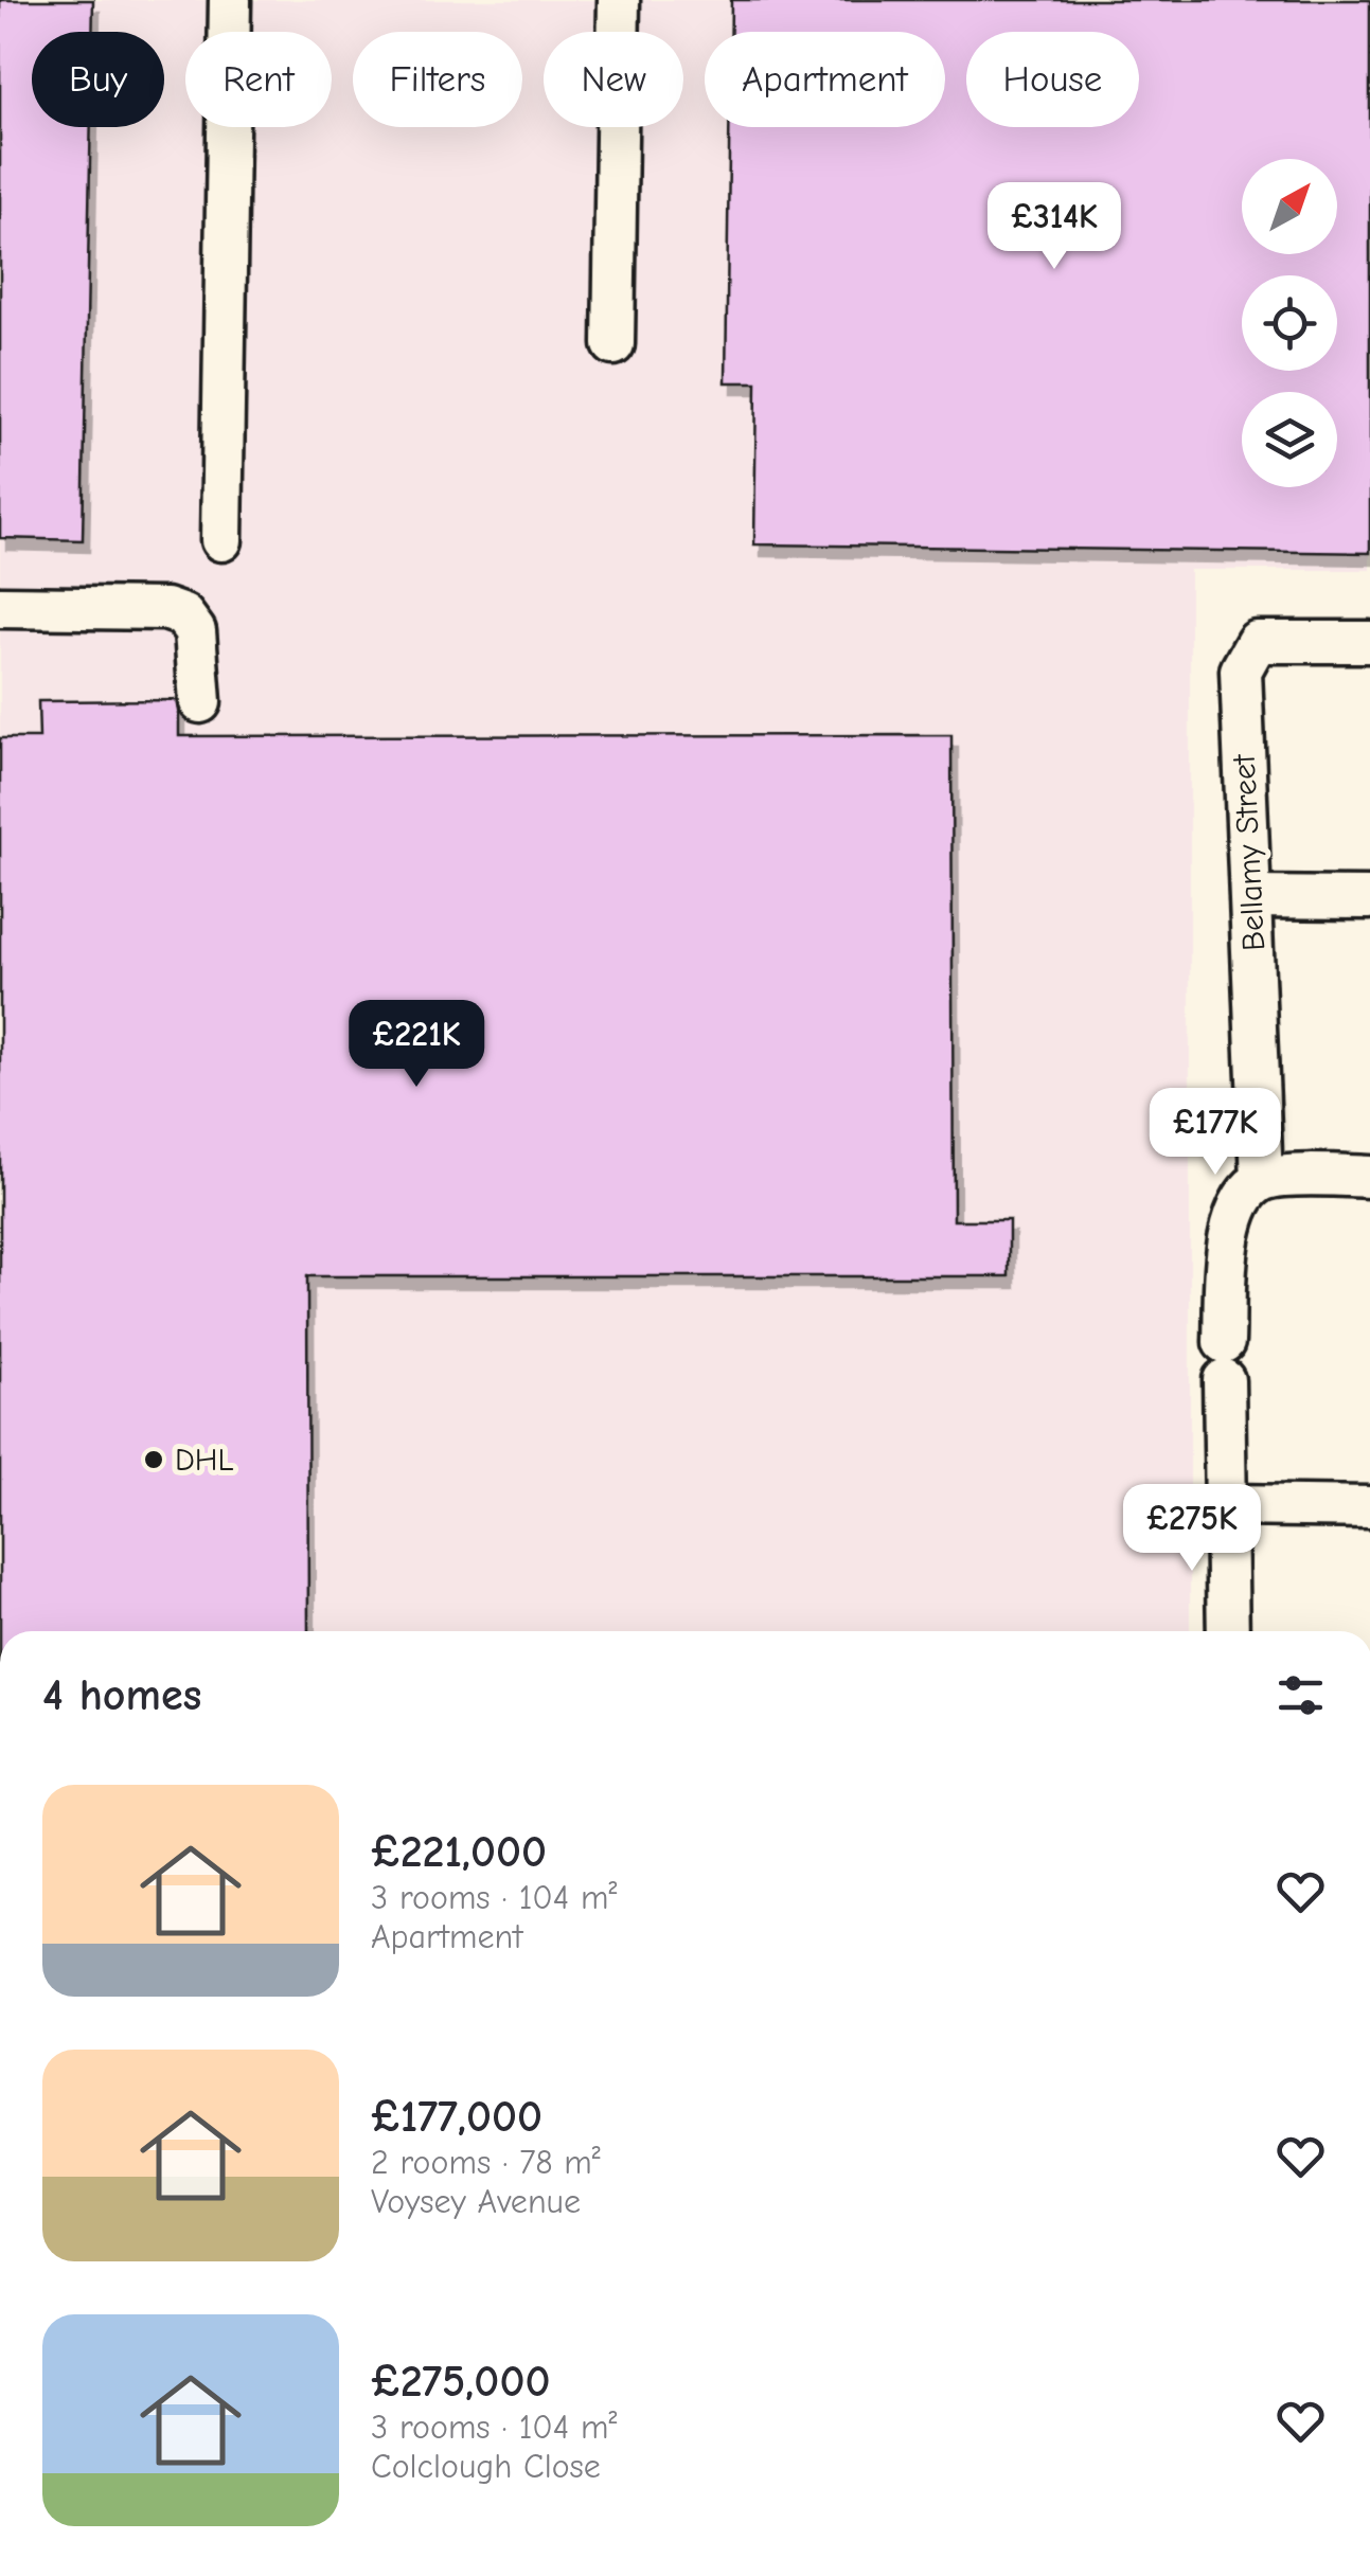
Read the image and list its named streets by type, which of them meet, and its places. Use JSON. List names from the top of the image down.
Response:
{
  "streets": {
    "street": ["Bellamy Street"]
  },
  "places": ["DHL"],
  "north": "top right",
  "page": {
    "chip": [
      "Buy",
      "Rent",
      "Filters",
      "New",
      "Apartment",
      "House"
    ],
    "price": [
      "£314K",
      "£221K",
      "£177K",
      "£275K"
    ],
    "heading": "4 homes",
    "list": [
      {
        "name": "£221,000",
        "note": "3 rooms · 104 m² · Apartment"
      },
      {
        "name": "£177,000",
        "note": "2 rooms · 78 m² · Voysey Avenue"
      },
      {
        "name": "£275,000",
        "note": "3 rooms · 104 m² · Colclough Close"
      }
    ]
  }
}
